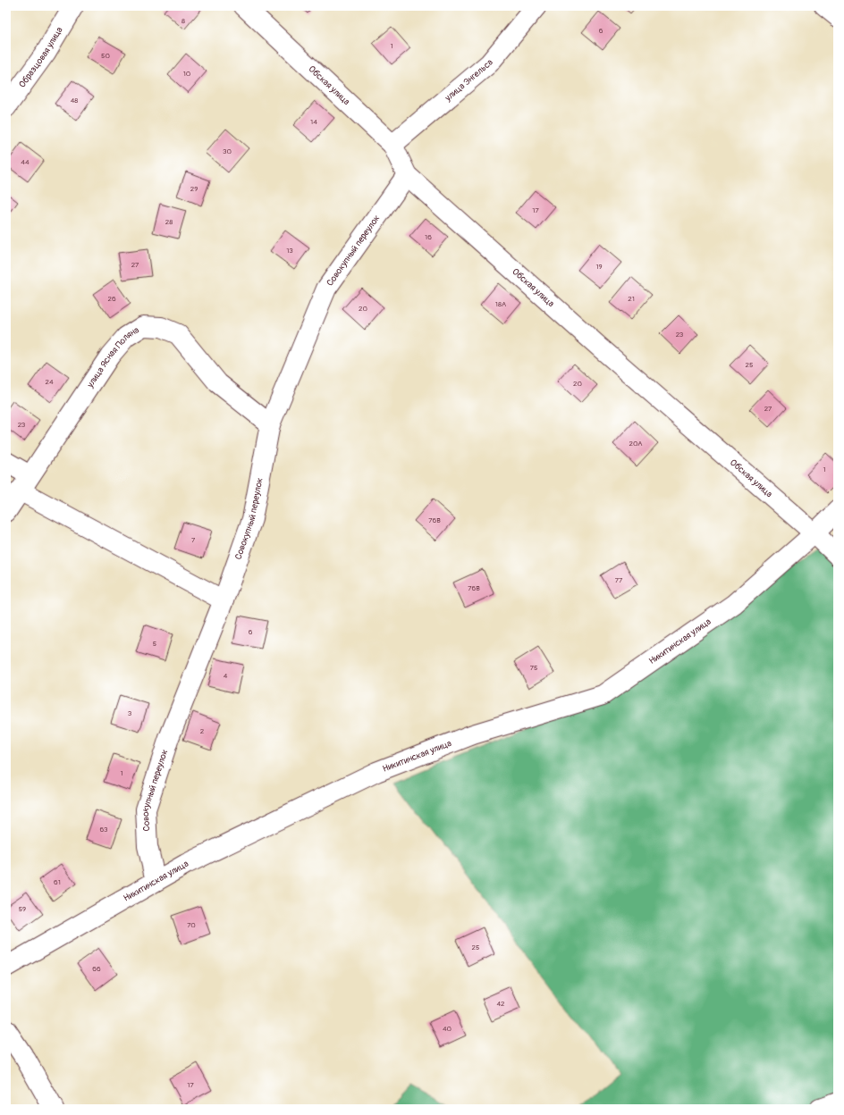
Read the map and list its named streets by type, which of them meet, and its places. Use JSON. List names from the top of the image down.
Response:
{
  "streets": {
    "street": [
      "Образцовая улица",
      "улица Энгельса",
      "Обская улица",
      "Совокупный переулок",
      "улица Ясная Поляна",
      "Никитинская улица"
    ]
  },
  "crossings": [
    ["улица Энгельса", "Обская улица"],
    ["Обская улица", "Совокупный переулок"],
    ["Обская улица", "Никитинская улица"],
    ["Совокупный переулок", "улица Ясная Поляна"],
    ["Совокупный переулок", "Никитинская улица"]
  ],
  "house_numbers": [
    "8",
    "6",
    "1",
    "50",
    "10",
    "48",
    "14",
    "30",
    "44",
    "29",
    "17",
    "28",
    "16",
    "13",
    "27",
    "19",
    "26",
    "21",
    "18А",
    "20",
    "23",
    "25",
    "24",
    "20",
    "27",
    "23",
    "20А",
    "1",
    "76В",
    "7",
    "77",
    "76В",
    "6",
    "5",
    "75",
    "4",
    "3",
    "2",
    "1",
    "63",
    "61",
    "59",
    "70",
    "25",
    "66",
    "42",
    "40",
    "17"
  ]
}
